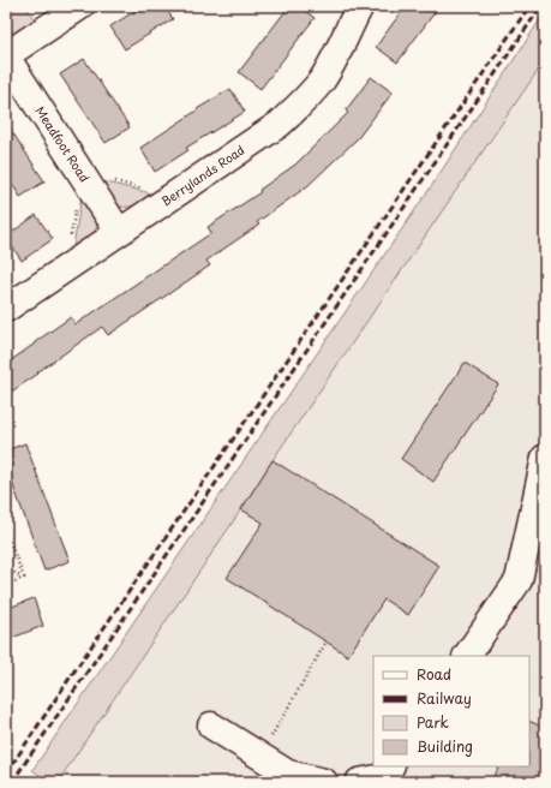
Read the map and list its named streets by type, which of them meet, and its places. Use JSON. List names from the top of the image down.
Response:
{
  "streets": {
    "street": ["Meadfoot Road", "Berrylands Road"]
  },
  "crossings": [
    ["Meadfoot Road", "Berrylands Road"]
  ],
  "legend": [
    "Road",
    "Railway",
    "Park",
    "Building"
  ]
}
